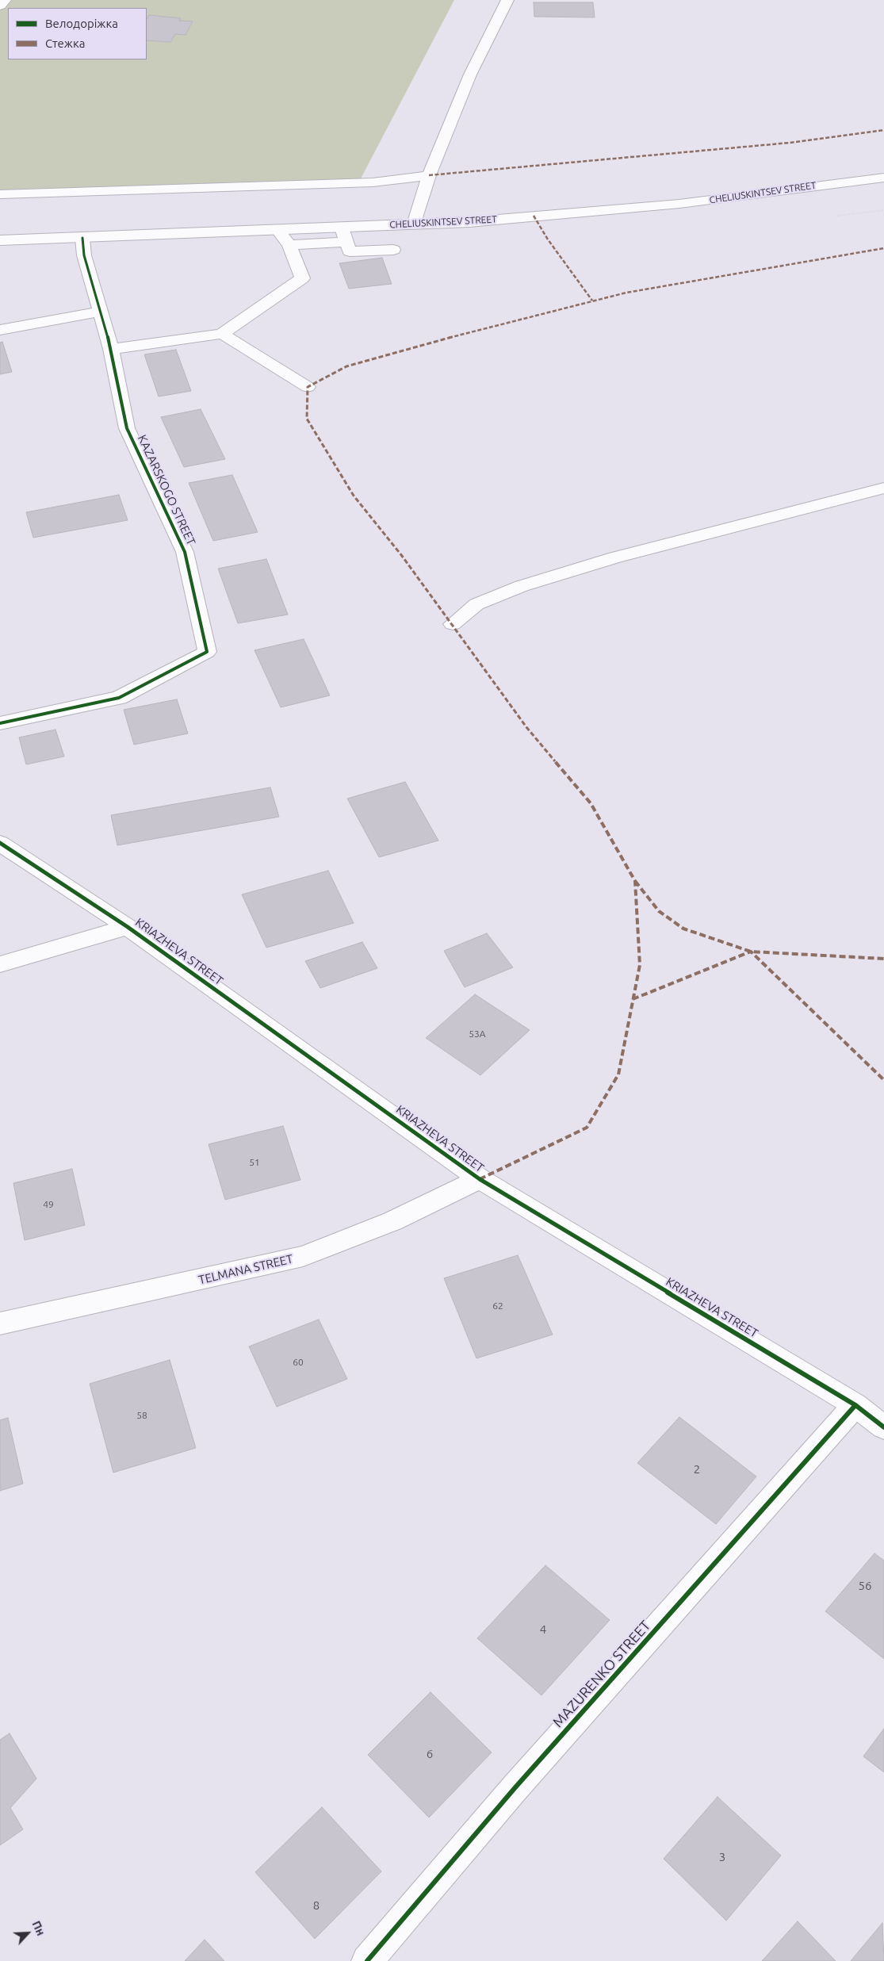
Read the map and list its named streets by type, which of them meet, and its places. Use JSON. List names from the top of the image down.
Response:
{
  "streets": {
    "street": [
      "CHELIUSKINTSEV STREET",
      "KAZARSKOGO STREET",
      "KRIAZHEVA STREET",
      "TELMANA STREET",
      "MAZURENKO STREET"
    ]
  },
  "crossings": [
    ["CHELIUSKINTSEV STREET", "KAZARSKOGO STREET"],
    ["KRIAZHEVA STREET", "TELMANA STREET"],
    ["KRIAZHEVA STREET", "MAZURENKO STREET"]
  ],
  "house_numbers": [
    "53А",
    "51",
    "49",
    "62",
    "60",
    "58",
    "2",
    "56",
    "4",
    "6",
    "3",
    "8"
  ],
  "legend": ["Велодоріжка", "Стежка"],
  "north": "top right"
}
